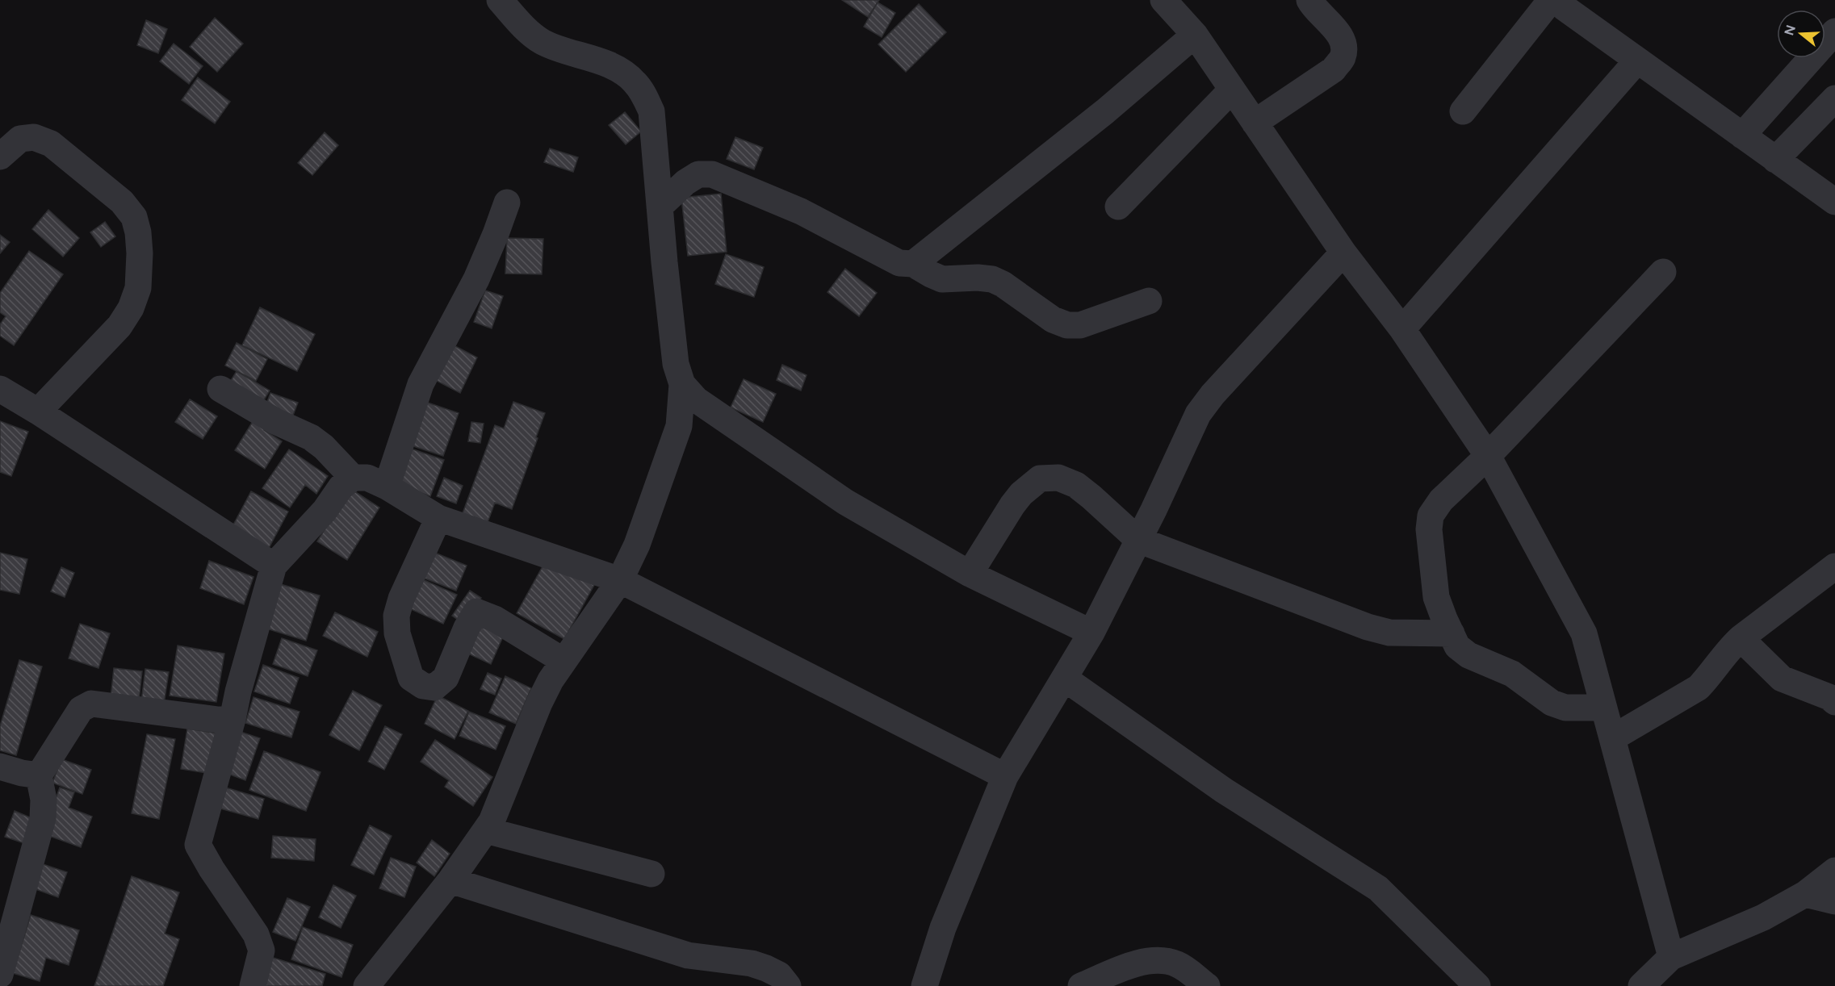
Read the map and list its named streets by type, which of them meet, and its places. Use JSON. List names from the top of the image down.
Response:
{
  "north": "left"
}
